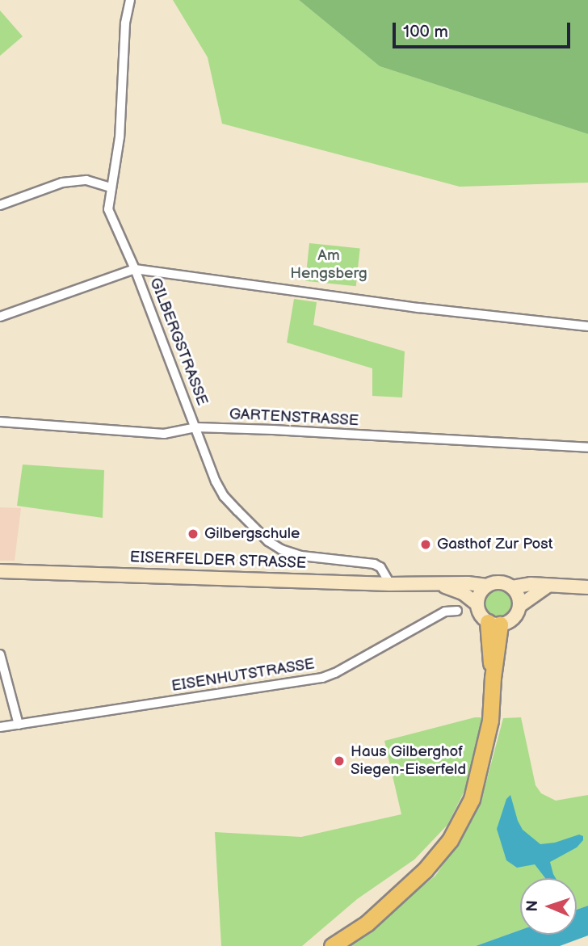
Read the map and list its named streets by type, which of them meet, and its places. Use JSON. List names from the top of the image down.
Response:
{
  "streets": {
    "main road": ["EISERFELDER STRASSE"],
    "street": ["GILBERGSTRASSE", "GARTENSTRASSE", "EISENHUTSTRASSE"]
  },
  "crossings": [
    ["GILBERGSTRASSE", "GARTENSTRASSE"],
    ["GILBERGSTRASSE", "EISERFELDER STRASSE"]
  ],
  "parks": ["Am Hengsberg"],
  "places": ["Gilbergschule", "Gasthof Zur Post", "Haus Gilberghof Siegen-Eiserfeld"],
  "scale_bar": "100 m",
  "north": "left"
}
